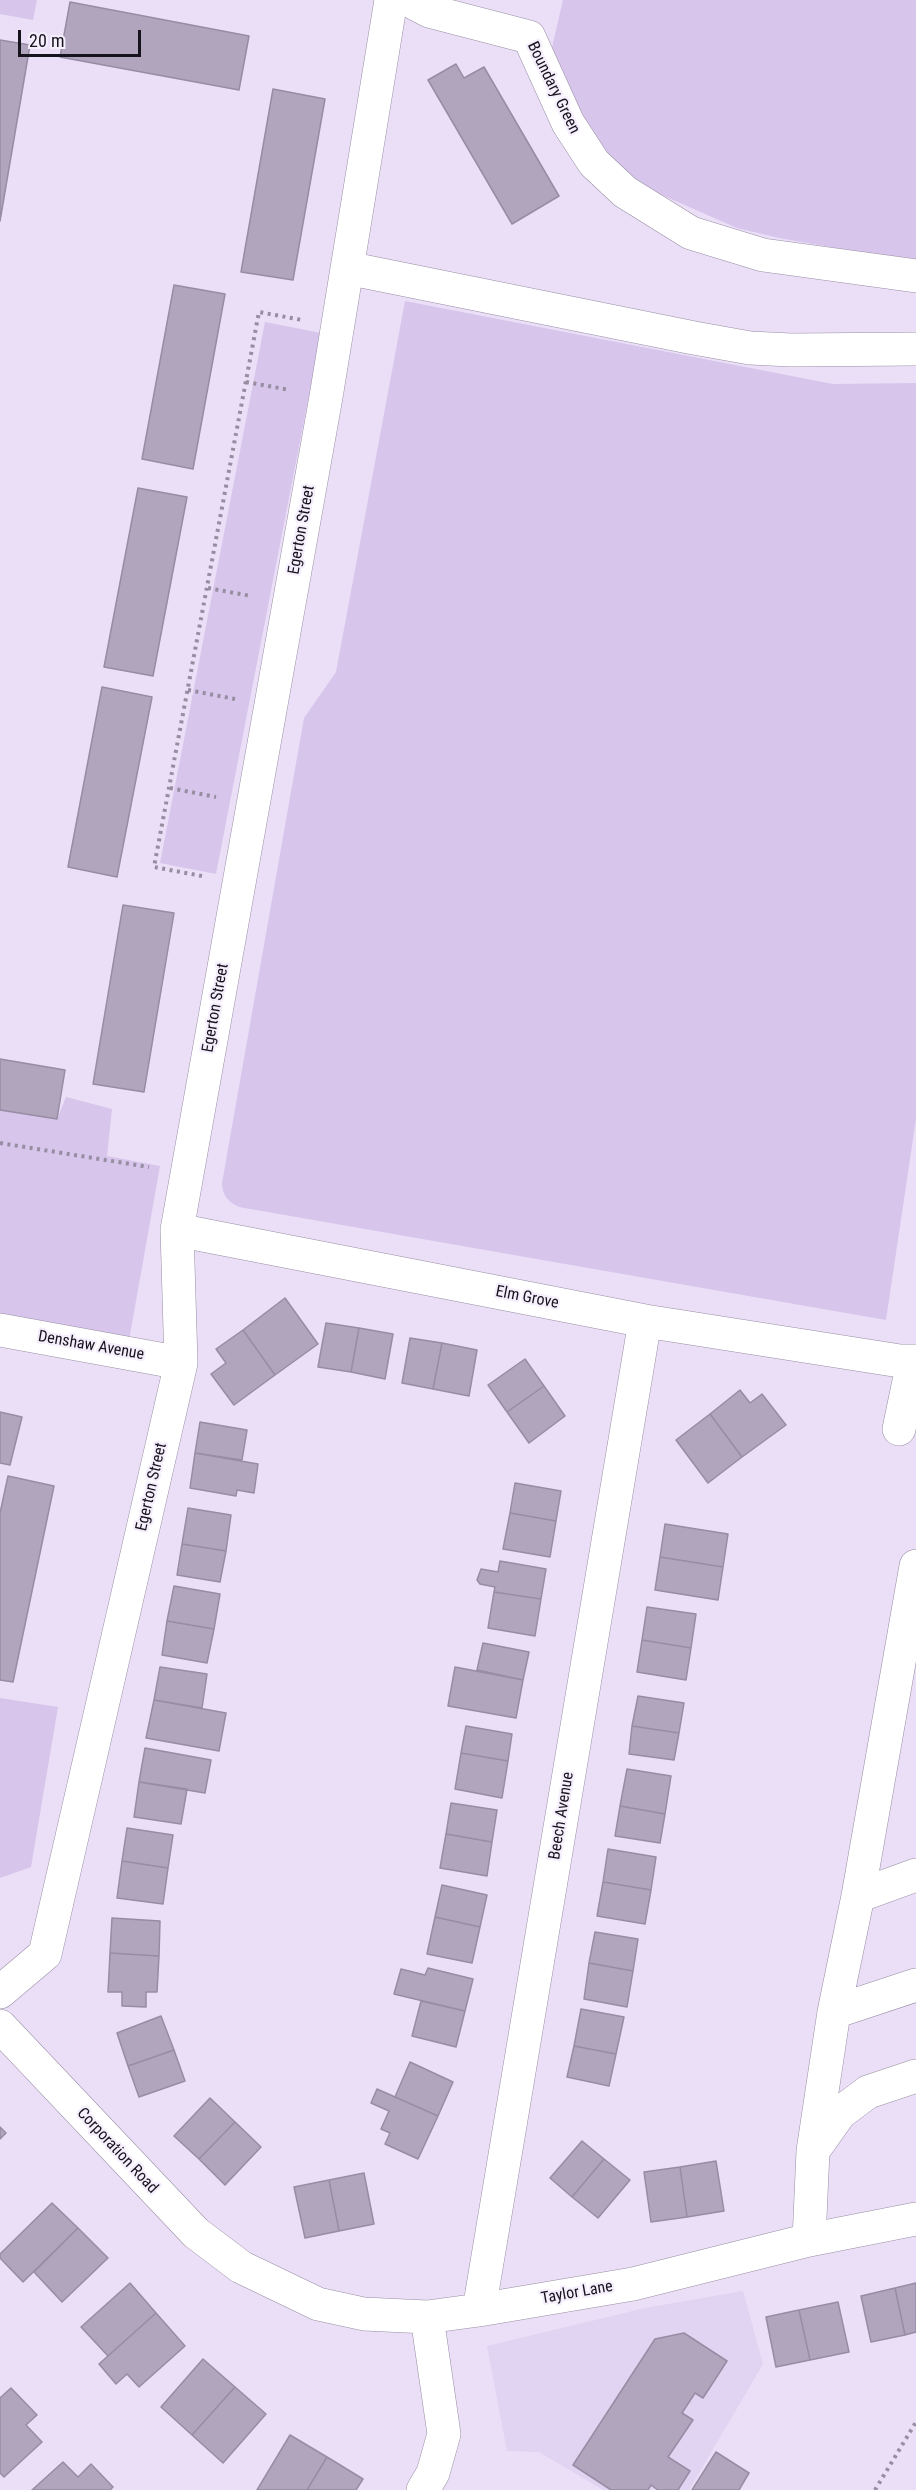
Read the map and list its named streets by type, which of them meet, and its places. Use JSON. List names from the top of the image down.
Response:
{
  "streets": {
    "street": [
      "Boundary Green",
      "Egerton Street",
      "Elm Grove",
      "Denshaw Avenue",
      "Beech Avenue",
      "Corporation Road",
      "Taylor Lane"
    ]
  },
  "crossings": [
    ["Egerton Street", "Elm Grove"],
    ["Egerton Street", "Denshaw Avenue"],
    ["Elm Grove", "Beech Avenue"],
    ["Beech Avenue", "Taylor Lane"],
    ["Corporation Road", "Taylor Lane"]
  ],
  "scale_bar": "20 m"
}
